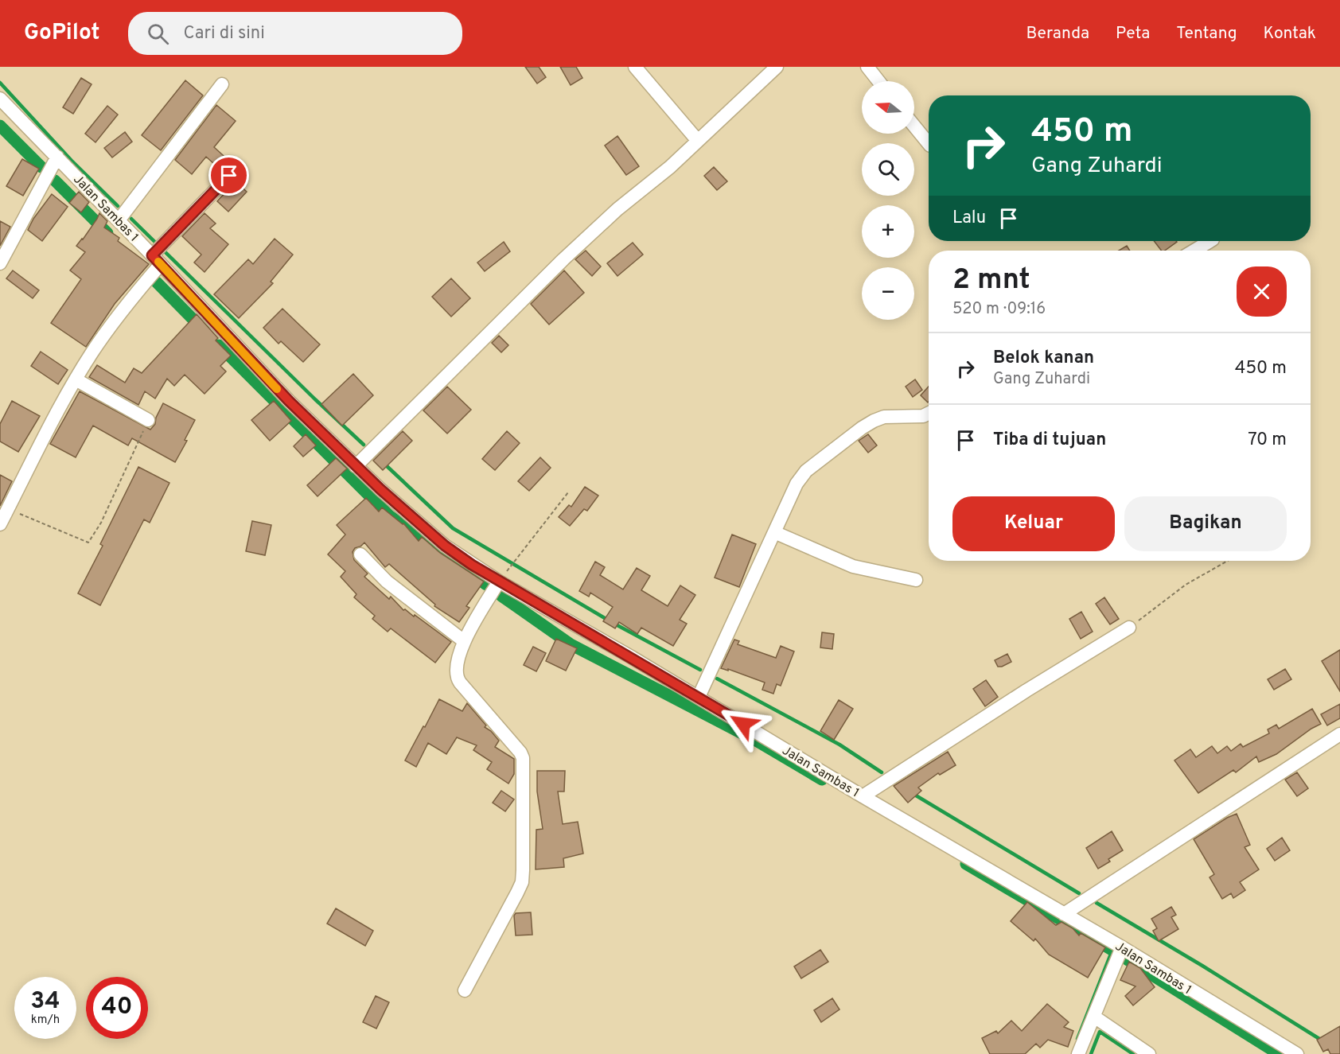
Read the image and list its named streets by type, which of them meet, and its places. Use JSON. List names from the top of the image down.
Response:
{
  "streets": {
    "street": ["Jalan Sambas 1"]
  },
  "north": "left",
  "page": {
    "header": "GoPilot",
    "search": "Cari di sini",
    "nav": [
      "Beranda",
      "Peta",
      "Tentang",
      "Kontak"
    ],
    "map_buttons": ["+", "−"],
    "turn": ["450 m", "Gang Zuhardi"],
    "then": "Lalu",
    "heading": ["2 mnt", "520 m · 09:16"],
    "list": [
      {
        "name": "Belok kanan",
        "note": "Gang Zuhardi",
        "value": "450 m"
      },
      {
        "name": "Tiba di tujuan",
        "value": "70 m"
      }
    ],
    "buttons": ["Keluar", "Bagikan"],
    "speed": "34 km/h",
    "limit": "40"
  }
}
